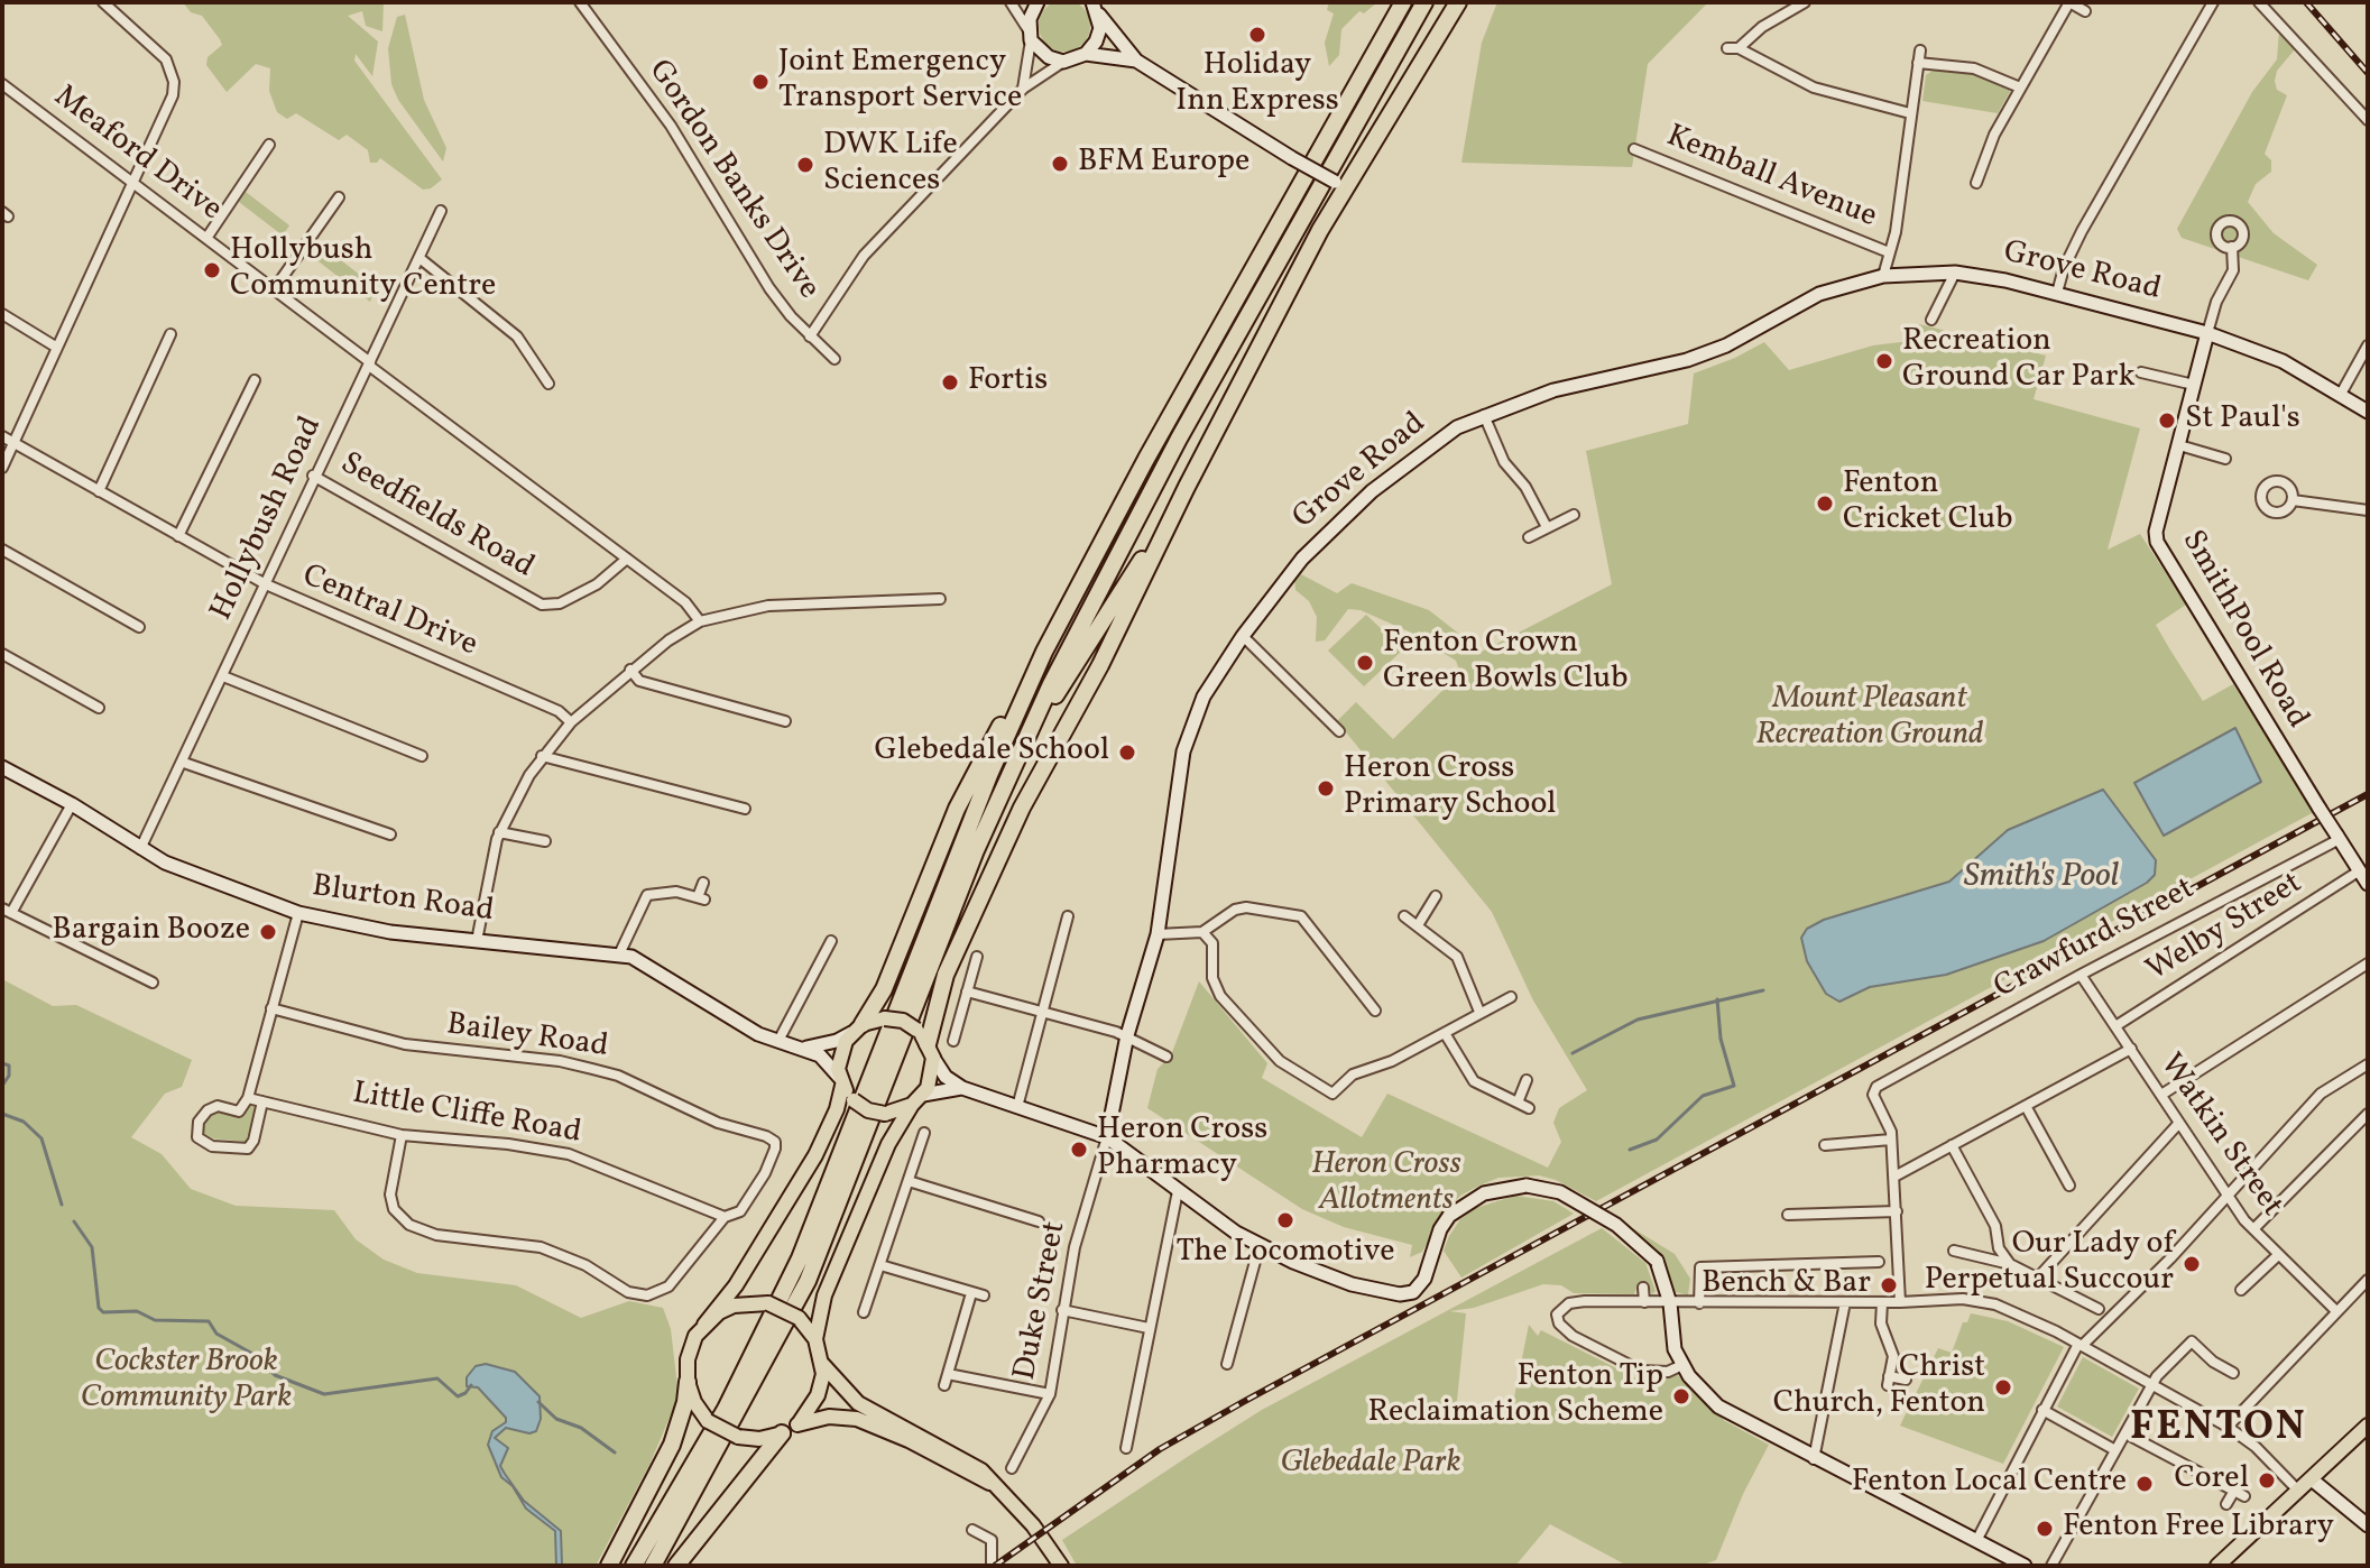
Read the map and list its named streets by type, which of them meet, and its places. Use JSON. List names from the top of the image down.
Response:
{
  "streets": {
    "street": [
      "Meaford Drive",
      "Kemball Avenue",
      "Gordon Banks Drive",
      "Grove Road",
      "Seedfields Road",
      "Hollybush Road",
      "Central Drive",
      "SmithPool Road",
      "Blurton Road",
      "Welby Street",
      "Crawfurd Street",
      "Bailey Road",
      "Little Cliffe Road",
      "Watkin Street",
      "Duke Street"
    ]
  },
  "crossings": [
    ["Meaford Drive", "Seedfields Road"],
    ["Meaford Drive", "Hollybush Road"],
    ["Grove Road", "SmithPool Road"],
    ["Grove Road", "Duke Street"],
    ["Seedfields Road", "Hollybush Road"],
    ["Hollybush Road", "Central Drive"],
    ["Hollybush Road", "Blurton Road"],
    ["SmithPool Road", "Welby Street"],
    ["SmithPool Road", "Crawfurd Street"],
    ["Welby Street", "Watkin Street"],
    ["Crawfurd Street", "Watkin Street"],
    ["Bailey Road", "Little Cliffe Road"]
  ],
  "districts": ["FENTON"],
  "water": ["Smith's Pool"],
  "parks": [
    "Mount Pleasant Recreation Ground",
    "Heron Cross Allotments",
    "Cockster Brook Community Park",
    "Glebedale Park"
  ],
  "places": [
    "Holiday Inn Express",
    "Joint Emergency Transport Service",
    "BFM Europe",
    "DWK Life Sciences",
    "Hollybush Community Centre",
    "Recreation Ground Car Park",
    "Fortis",
    "St Paul's",
    "Fenton Cricket Club",
    "Fenton Crown Green Bowls Club",
    "Glebedale School",
    "Heron Cross Primary School",
    "Bargain Booze",
    "Heron Cross Pharmacy",
    "The Locomotive",
    "Our Lady of Perpetual Succour",
    "Bench & Bar",
    "Christ Church, Fenton",
    "Fenton Tip Reclaimation Scheme",
    "Corel",
    "Fenton Local Centre",
    "Fenton Free Library"
  ]
}
